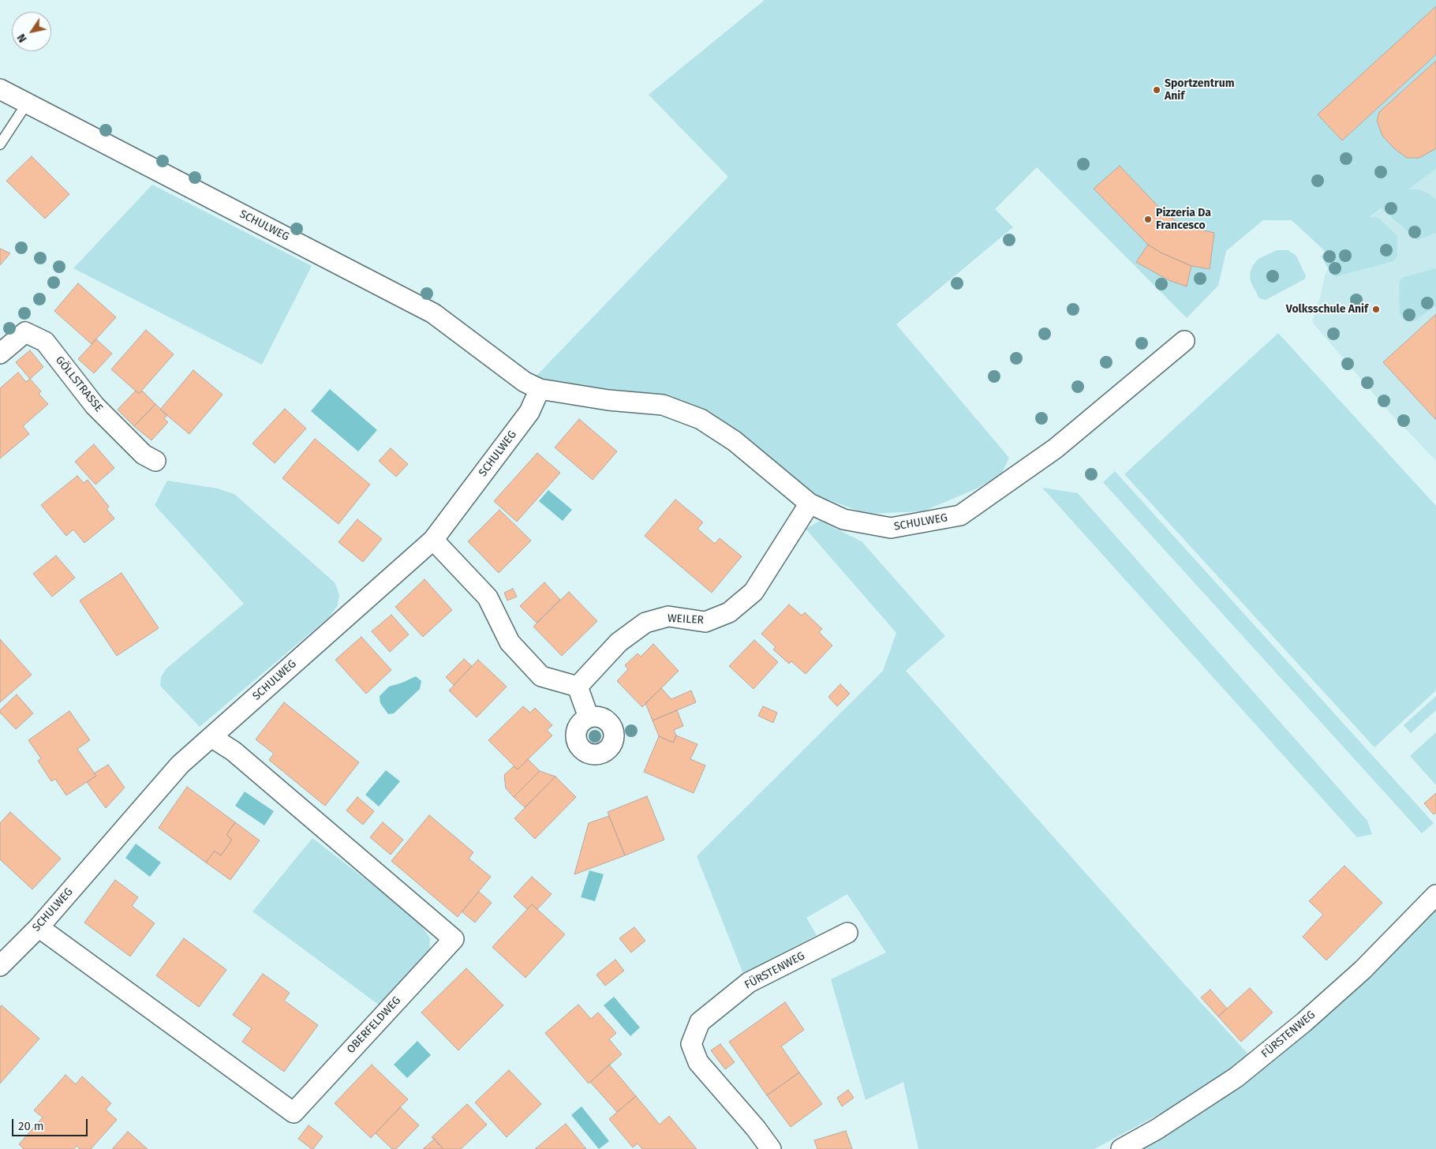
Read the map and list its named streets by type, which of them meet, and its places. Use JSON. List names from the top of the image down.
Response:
{
  "streets": {
    "street": [
      "SCHULWEG",
      "GÖLLSTRASSE",
      "WEILER",
      "FÜRSTENWEG",
      "OBERFELDWEG"
    ]
  },
  "crossings": [
    ["SCHULWEG", "WEILER"],
    ["SCHULWEG", "OBERFELDWEG"]
  ],
  "places": ["Sportzentrum Anif", "Pizzeria Da Francesco", "Volksschule Anif"],
  "scale_bar": "20 m",
  "north": "bottom left"
}
